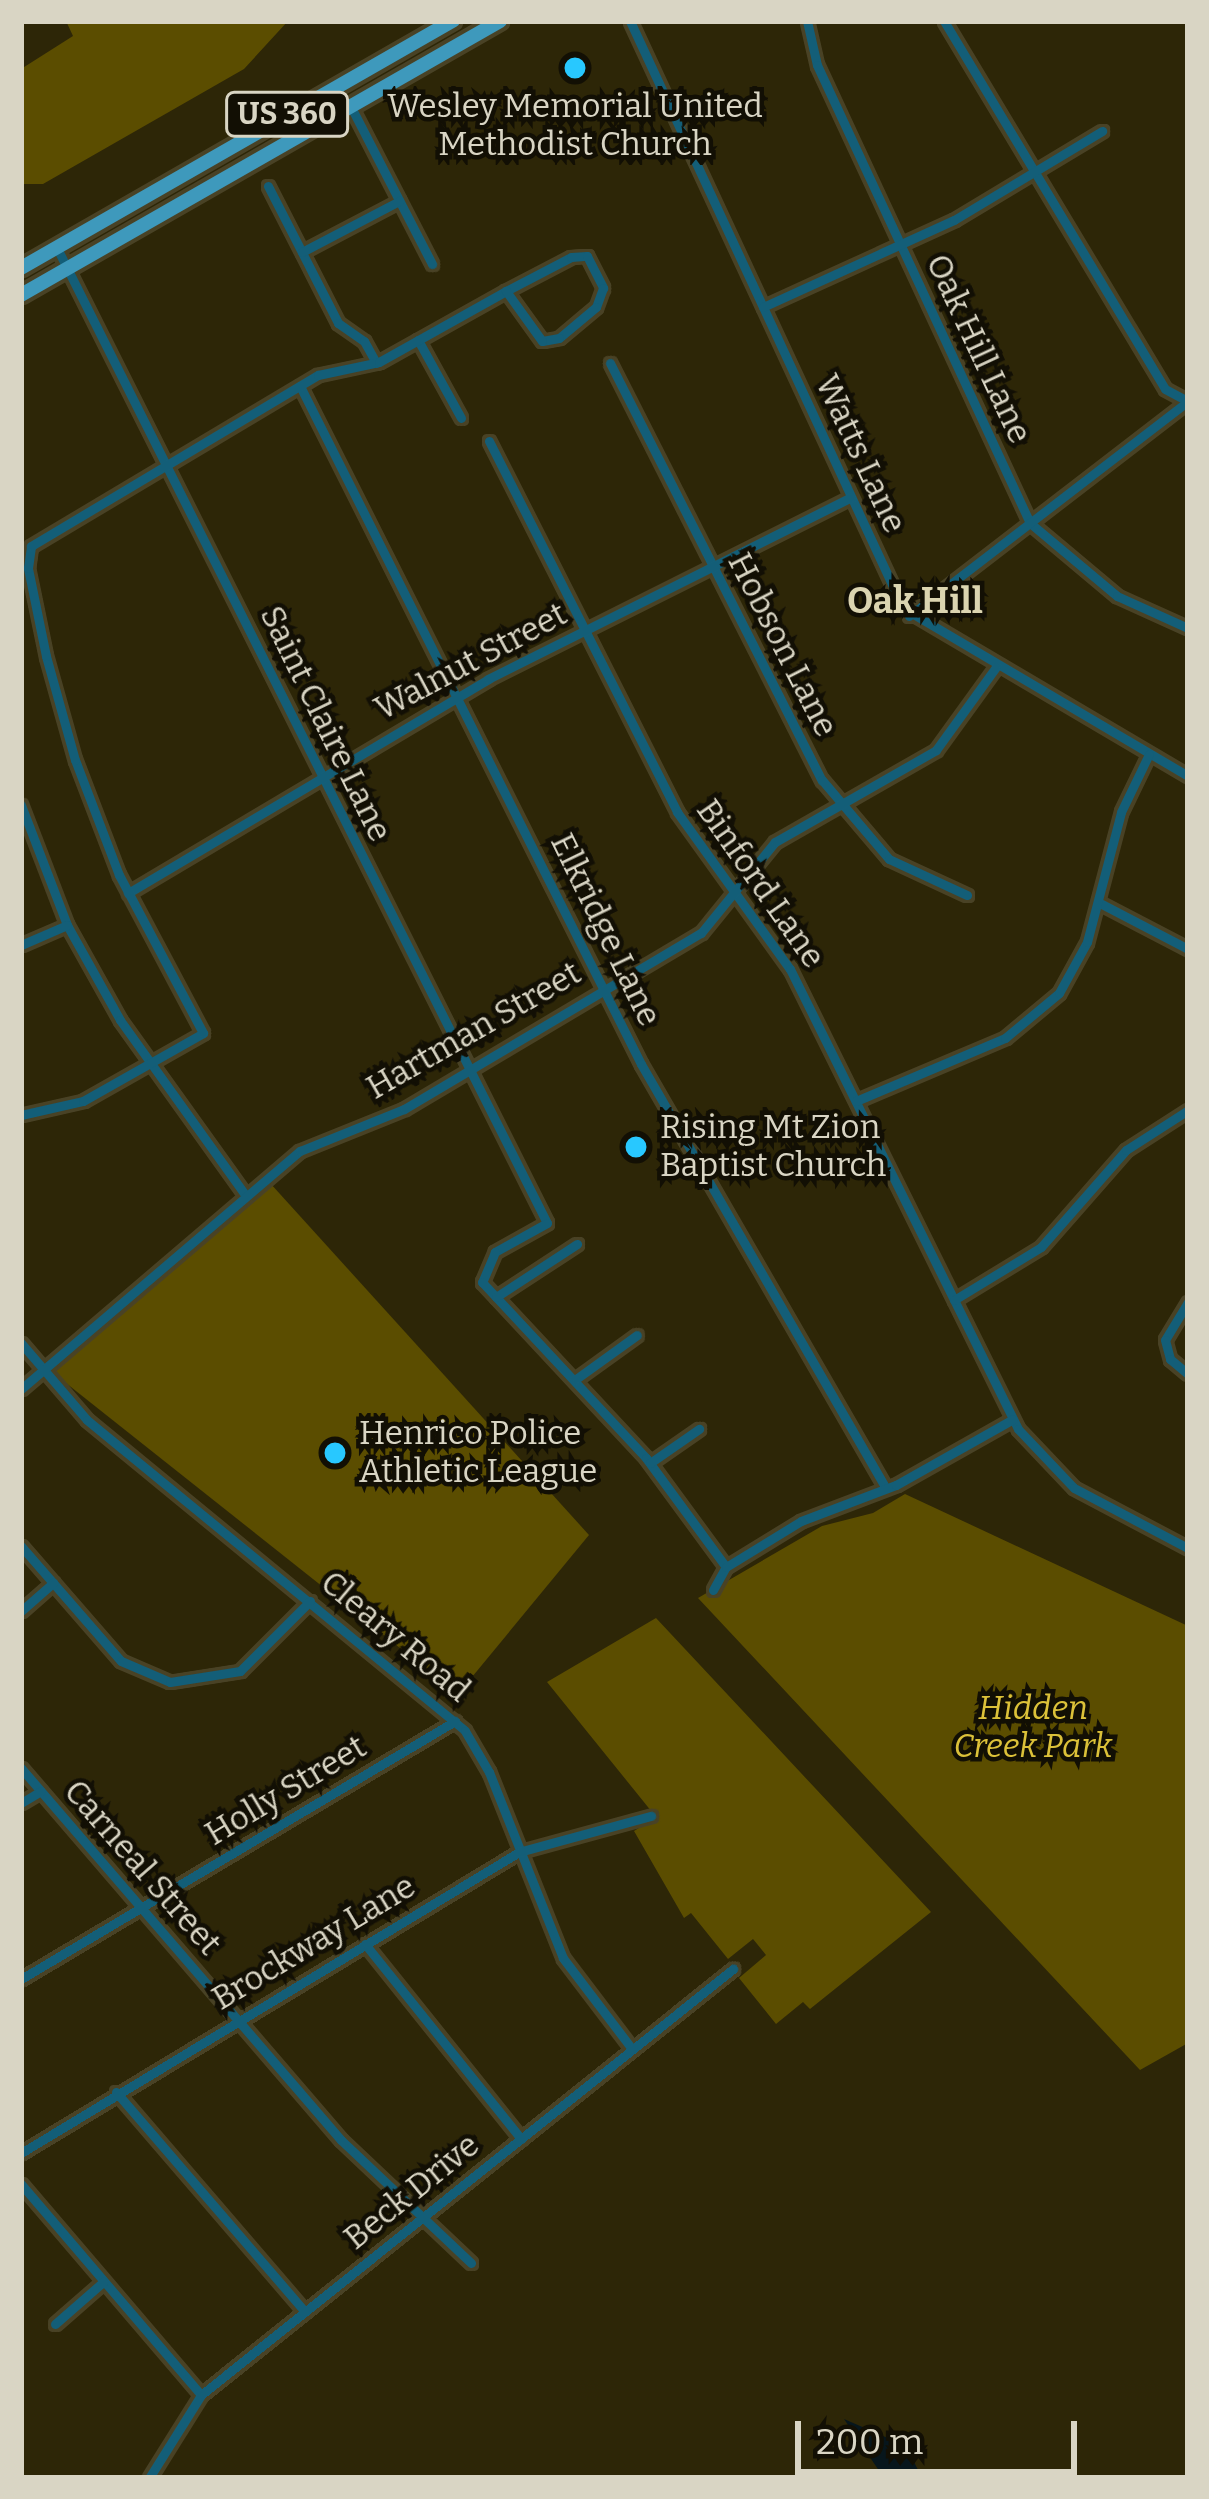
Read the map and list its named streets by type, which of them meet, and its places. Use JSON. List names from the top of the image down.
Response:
{
  "streets": {
    "highway": ["US 360"],
    "street": [
      "Oak Hill Lane",
      "Watts Lane",
      "Hobson Lane",
      "Walnut Street",
      "Saint Claire Lane",
      "Binford Lane",
      "Elkridge Lane",
      "Hartman Street",
      "Cleary Road",
      "Holly Street",
      "Carneal Street",
      "Brockway Lane",
      "Beck Drive"
    ]
  },
  "crossings": [
    ["US 360", "Saint Claire Lane"],
    ["Watts Lane", "Walnut Street"],
    ["Hobson Lane", "Walnut Street"],
    ["Hobson Lane", "Hartman Street"],
    ["Walnut Street", "Saint Claire Lane"],
    ["Walnut Street", "Binford Lane"],
    ["Walnut Street", "Elkridge Lane"],
    ["Saint Claire Lane", "Hartman Street"],
    ["Binford Lane", "Hartman Street"],
    ["Elkridge Lane", "Hartman Street"],
    ["Hartman Street", "Cleary Road"],
    ["Cleary Road", "Holly Street"],
    ["Cleary Road", "Brockway Lane"],
    ["Cleary Road", "Beck Drive"],
    ["Holly Street", "Carneal Street"],
    ["Carneal Street", "Brockway Lane"],
    ["Carneal Street", "Beck Drive"]
  ],
  "districts": ["Oak Hill"],
  "parks": ["Hidden Creek Park"],
  "places": ["Wesley Memorial United Methodist Church", "Rising Mt Zion Baptist Church", "Henrico Police Athletic League"],
  "scale_bar": "200 m"
}
